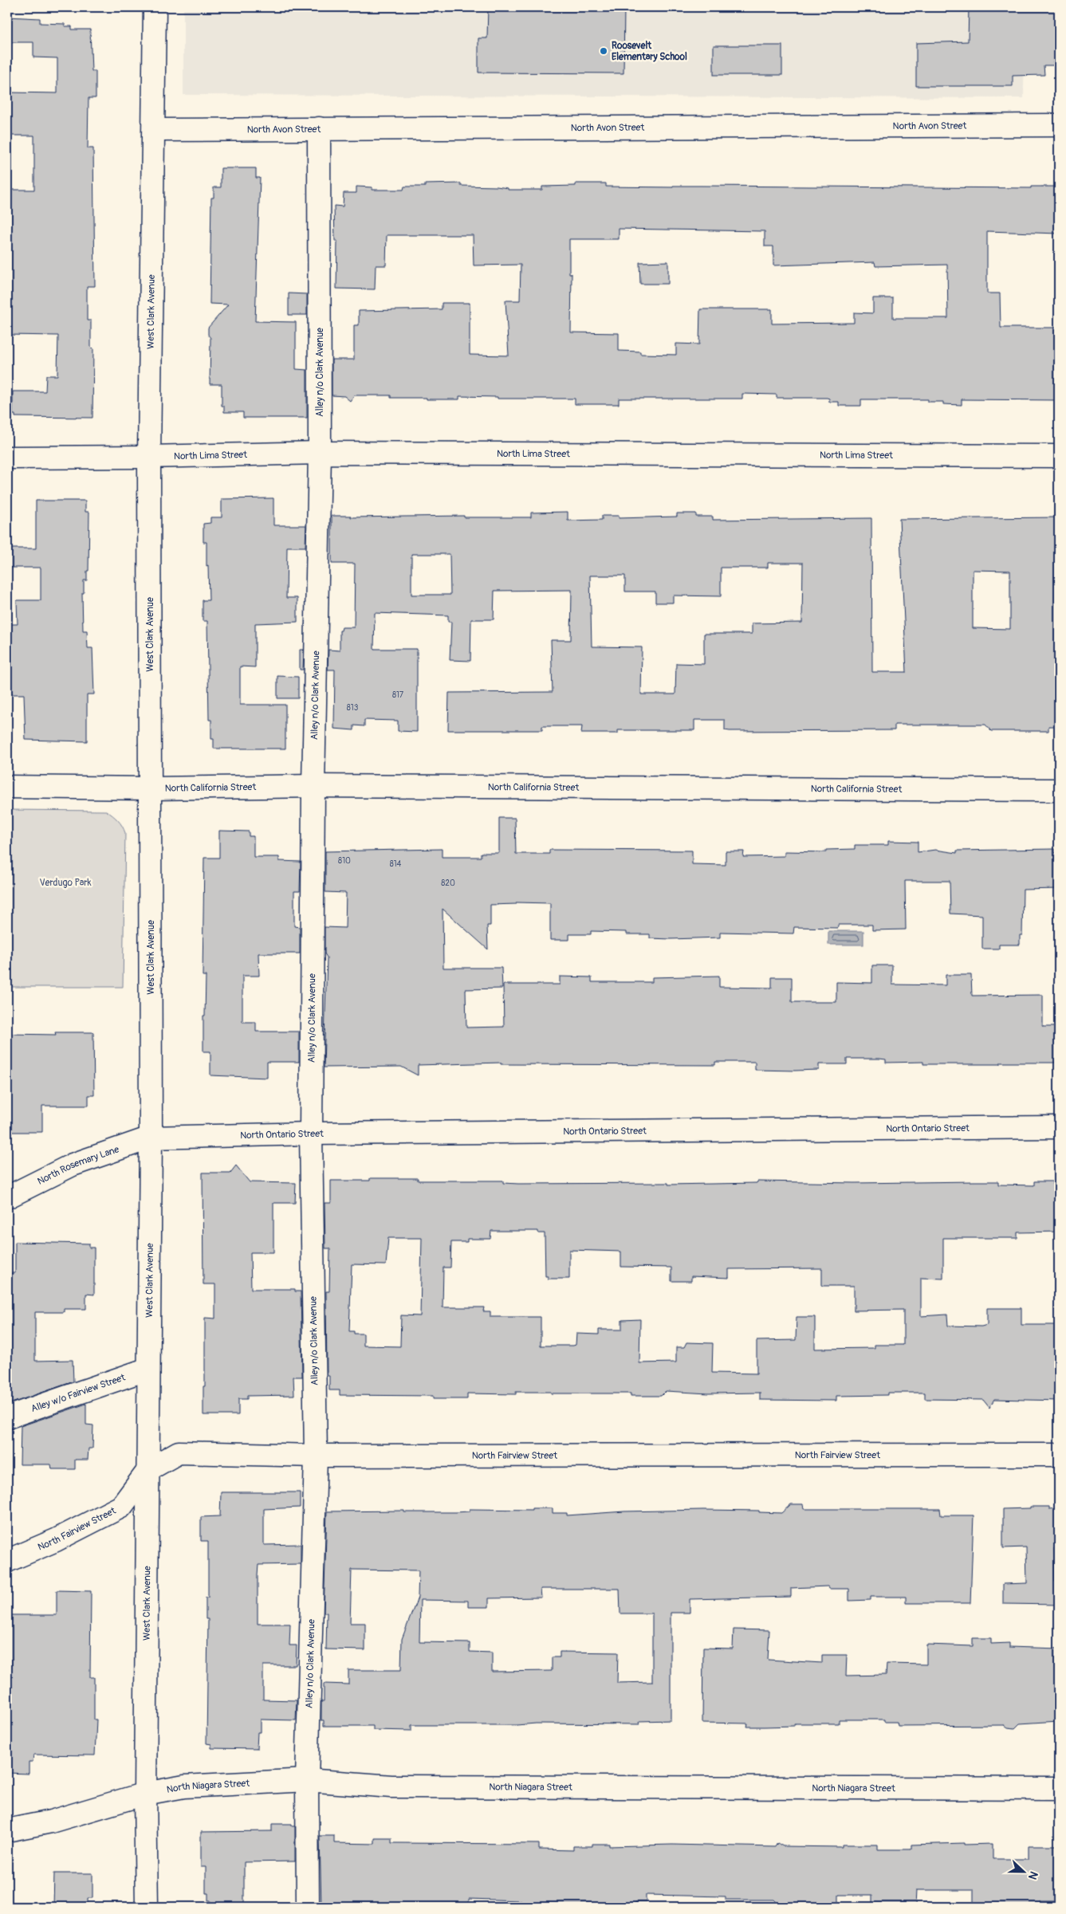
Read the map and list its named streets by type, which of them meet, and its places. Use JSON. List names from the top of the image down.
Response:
{
  "streets": {
    "street": [
      "North Avon Street",
      "West Clark Avenue",
      "Alley n/o Clark Avenue",
      "North Lima Street",
      "North California Street",
      "North Ontario Street",
      "North Rosemary Lane",
      "Alley w/o Fairview Street",
      "North Fairview Street",
      "North Niagara Street"
    ]
  },
  "crossings": [
    ["North Avon Street", "West Clark Avenue"],
    ["North Avon Street", "Alley n/o Clark Avenue"],
    ["West Clark Avenue", "North Lima Street"],
    ["West Clark Avenue", "North California Street"],
    ["West Clark Avenue", "North Ontario Street"],
    ["West Clark Avenue", "North Rosemary Lane"],
    ["West Clark Avenue", "Alley w/o Fairview Street"],
    ["West Clark Avenue", "North Fairview Street"],
    ["West Clark Avenue", "North Niagara Street"],
    ["Alley n/o Clark Avenue", "North Lima Street"],
    ["Alley n/o Clark Avenue", "North California Street"],
    ["Alley n/o Clark Avenue", "North Ontario Street"],
    ["Alley n/o Clark Avenue", "North Fairview Street"],
    ["Alley n/o Clark Avenue", "North Niagara Street"],
    ["North Ontario Street", "North Rosemary Lane"]
  ],
  "parks": ["Verdugo Park"],
  "places": ["Roosevelt Elementary School"],
  "house_numbers": [
    "817",
    "813",
    "810",
    "814",
    "820"
  ],
  "north": "right"
}
